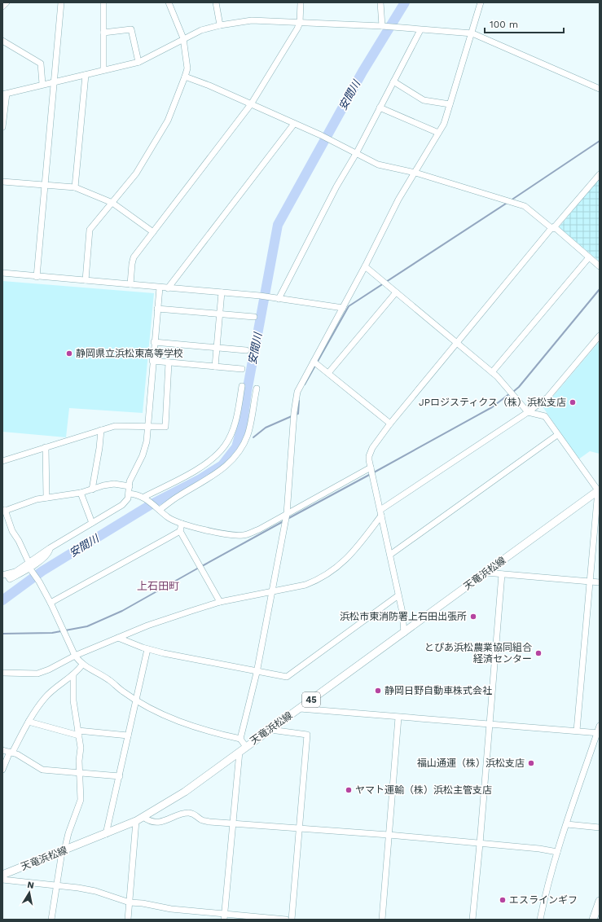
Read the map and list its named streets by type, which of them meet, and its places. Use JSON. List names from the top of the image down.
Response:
{
  "streets": {
    "main road": ["天竜浜松線", "45"]
  },
  "districts": ["上石田町"],
  "water": ["安間川"],
  "places": [
    "静岡県立浜松東高等学校",
    "JPロジスティクス（株）浜松支店",
    "浜松市東消防署上石田出張所",
    "とぴあ浜松農業協同組合 経済センター",
    "静岡日野自動車株式会社",
    "福山通運（株）浜松支店",
    "ヤマト運輸（株）浜松主管支店",
    "エスラインギフ"
  ],
  "scale_bar": "100 m",
  "north": "top"
}
